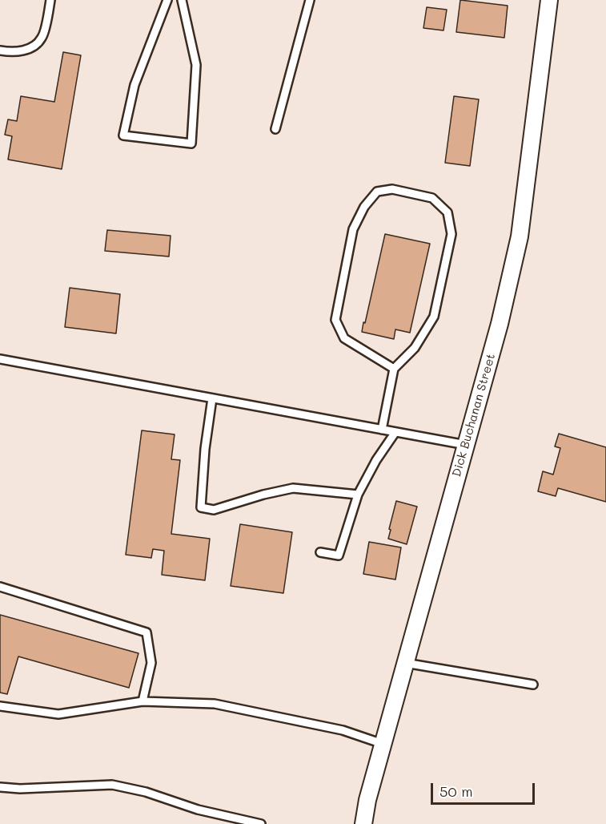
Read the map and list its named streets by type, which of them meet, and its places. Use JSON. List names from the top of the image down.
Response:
{
  "streets": {
    "street": ["Dick Buchanan Street"]
  },
  "scale_bar": "50 m"
}
